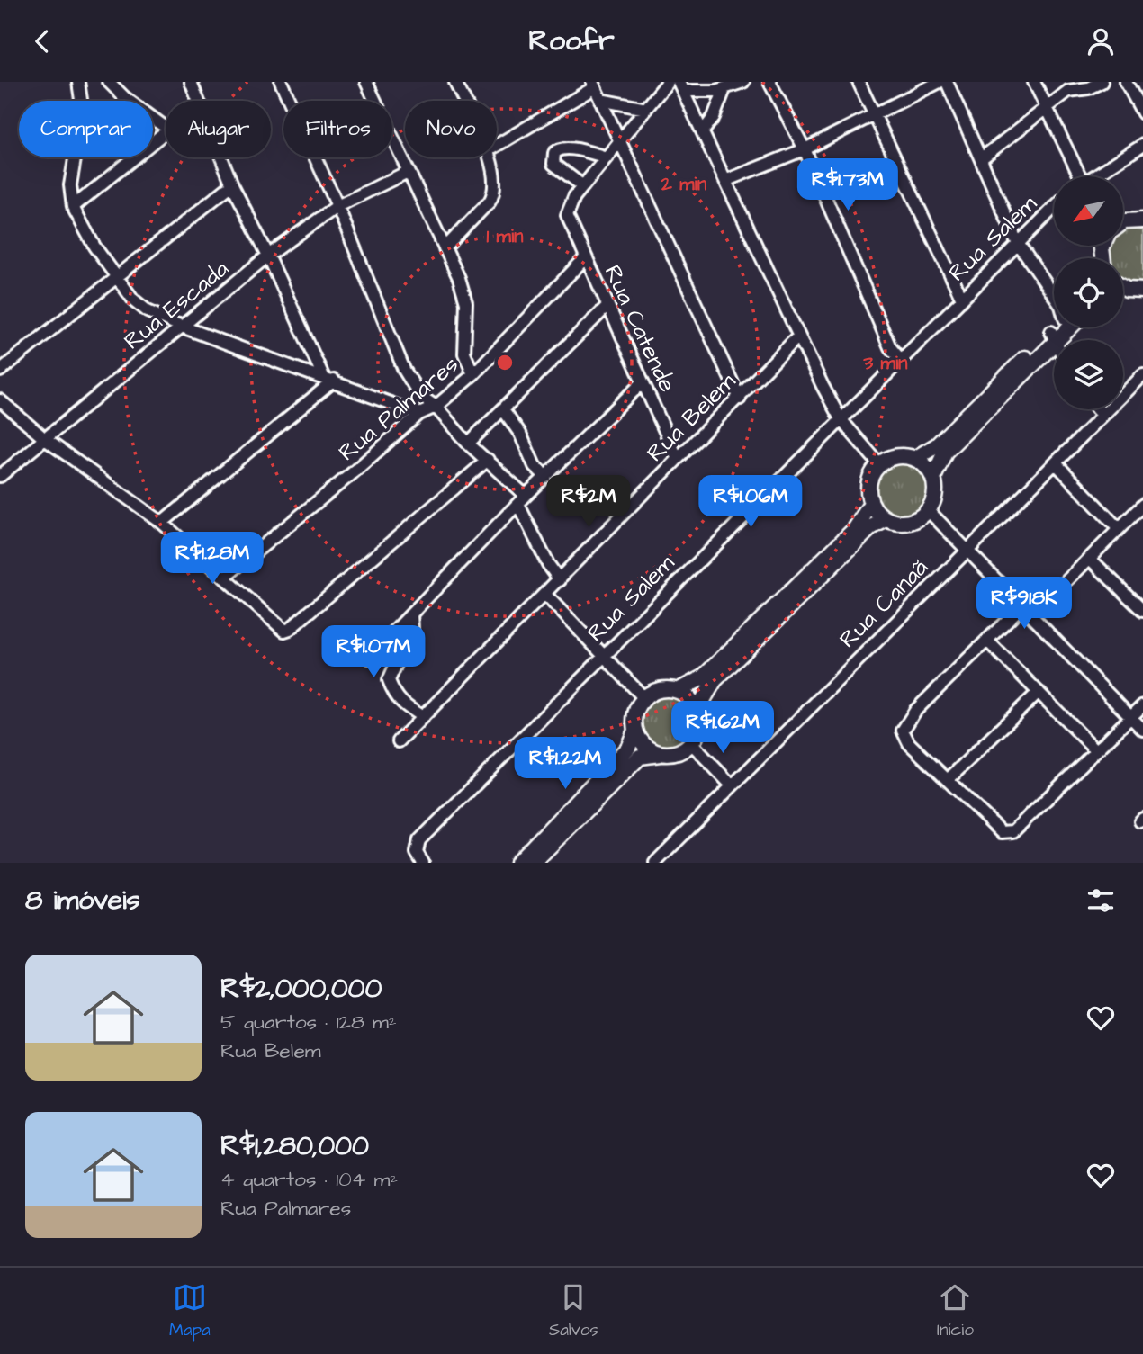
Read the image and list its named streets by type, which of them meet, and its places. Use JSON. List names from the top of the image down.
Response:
{
  "streets": {
    "street": [
      "Rua Salem",
      "Rua Escada",
      "Rua Catende",
      "Rua Palmares",
      "Rua Belem",
      "Rua Canaã"
    ]
  },
  "crossings": [
    ["Rua Catende", "Rua Palmares"],
    ["Rua Catende", "Rua Belem"]
  ],
  "north": "bottom left",
  "page": {
    "header": "Roofr",
    "chip": [
      "Comprar",
      "Alugar",
      "Filtros",
      "Novo"
    ],
    "price": [
      "R$1.73M",
      "R$2M",
      "R$1.06M",
      "R$1.28M",
      "R$918K",
      "R$1.07M",
      "R$1.62M",
      "R$1.22M"
    ],
    "heading": "8 imóveis",
    "list": [
      {
        "name": "R$2,000,000",
        "note": "5 quartos · 128 m² · Rua Belem"
      },
      {
        "name": "R$1,280,000",
        "note": "4 quartos · 104 m² · Rua Palmares"
      }
    ],
    "tabs": ["Mapa", "Salvos", "Início"]
  },
  "rings": ["2 min", "1 min", "3 min"]
}
